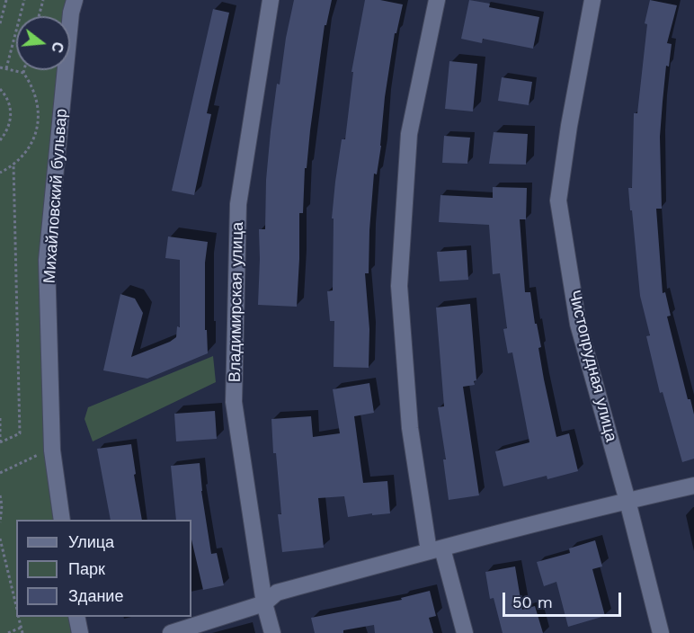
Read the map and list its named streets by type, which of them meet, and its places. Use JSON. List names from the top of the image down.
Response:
{
  "streets": {
    "street": ["Михайловский бульвар", "Владимирская улица", "Чистопрудная улица"]
  },
  "legend": ["Улица", "Парк", "Здание"],
  "scale_bar": "50 m",
  "north": "right"
}
